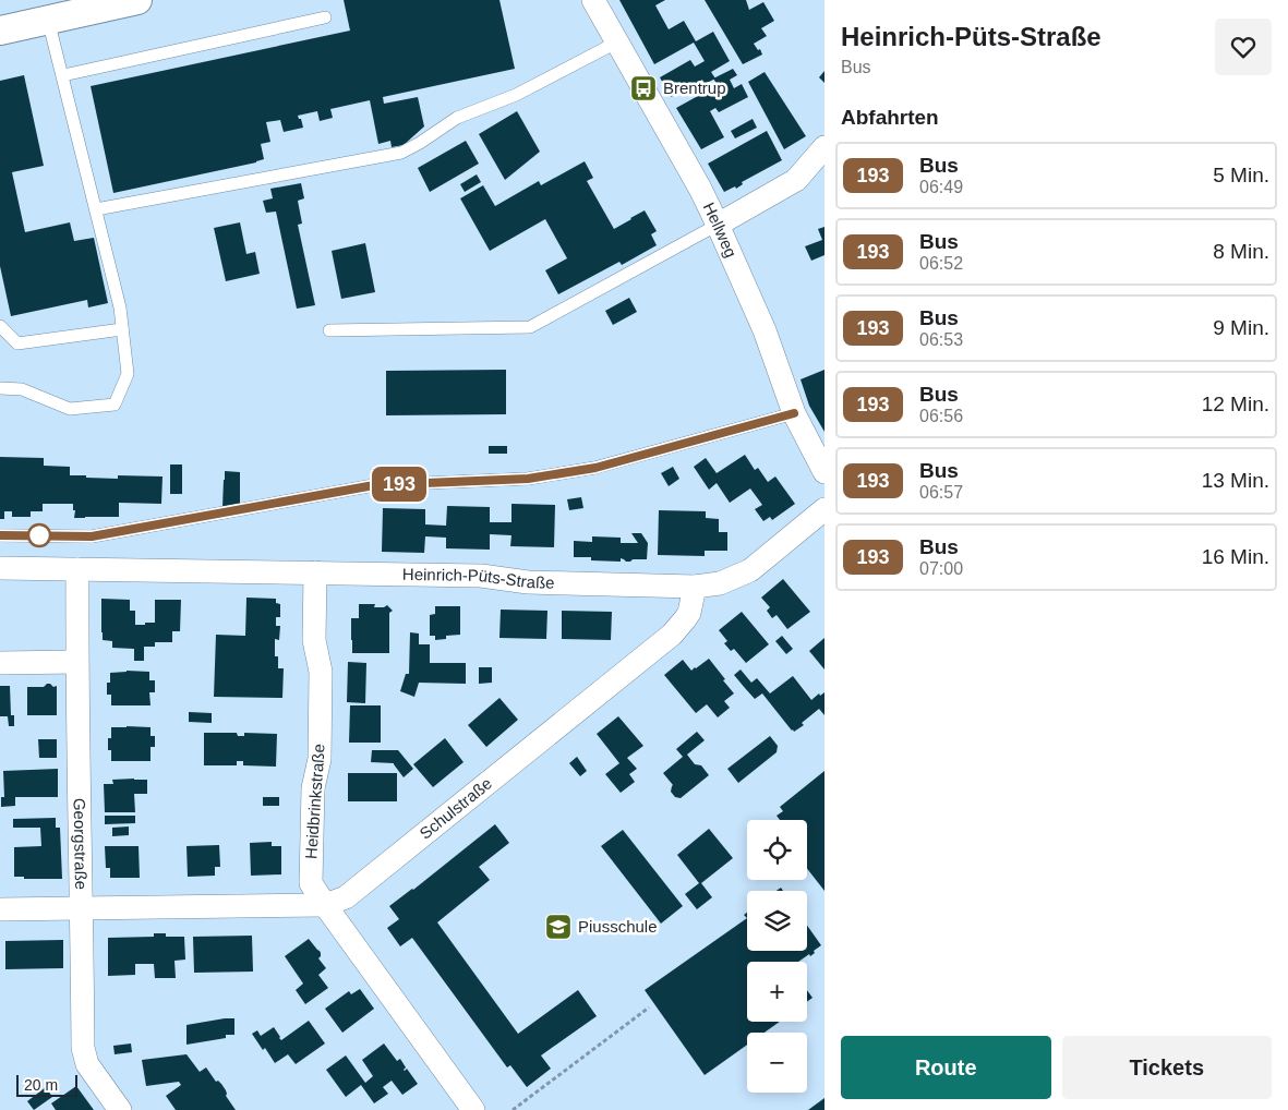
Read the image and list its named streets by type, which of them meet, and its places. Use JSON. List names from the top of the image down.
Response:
{
  "streets": {
    "street": [
      "Hellweg",
      "Heinrich-Püts-Straße",
      "Heidbrinkstraße",
      "Schulstraße",
      "Georgstraße"
    ]
  },
  "crossings": [
    ["Heinrich-Püts-Straße", "Heidbrinkstraße"],
    ["Heinrich-Püts-Straße", "Schulstraße"],
    ["Heinrich-Püts-Straße", "Georgstraße"],
    ["Heidbrinkstraße", "Schulstraße"],
    ["Schulstraße", "Georgstraße"]
  ],
  "places": {
    "bus stop": ["Brentrup"],
    "school or university": ["Piusschule"]
  },
  "lines": ["bus line 193"],
  "scale_bar": "20 m",
  "page": {
    "on_map": "193",
    "heading": [
      ["Heinrich-Püts-Straße", "Bus"],
      "Abfahrten"
    ],
    "list": [
      {
        "mark": "193",
        "name": "Bus",
        "note": "06:49",
        "value": "5 Min."
      },
      {
        "mark": "193",
        "name": "Bus",
        "note": "06:52",
        "value": "8 Min."
      },
      {
        "mark": "193",
        "name": "Bus",
        "note": "06:53",
        "value": "9 Min."
      },
      {
        "mark": "193",
        "name": "Bus",
        "note": "06:56",
        "value": "12 Min."
      },
      {
        "mark": "193",
        "name": "Bus",
        "note": "06:57",
        "value": "13 Min."
      },
      {
        "mark": "193",
        "name": "Bus",
        "note": "07:00",
        "value": "16 Min."
      }
    ],
    "map_buttons": ["+", "−"],
    "buttons": ["Route", "Tickets"],
    "scale": "20 m"
  }
}
